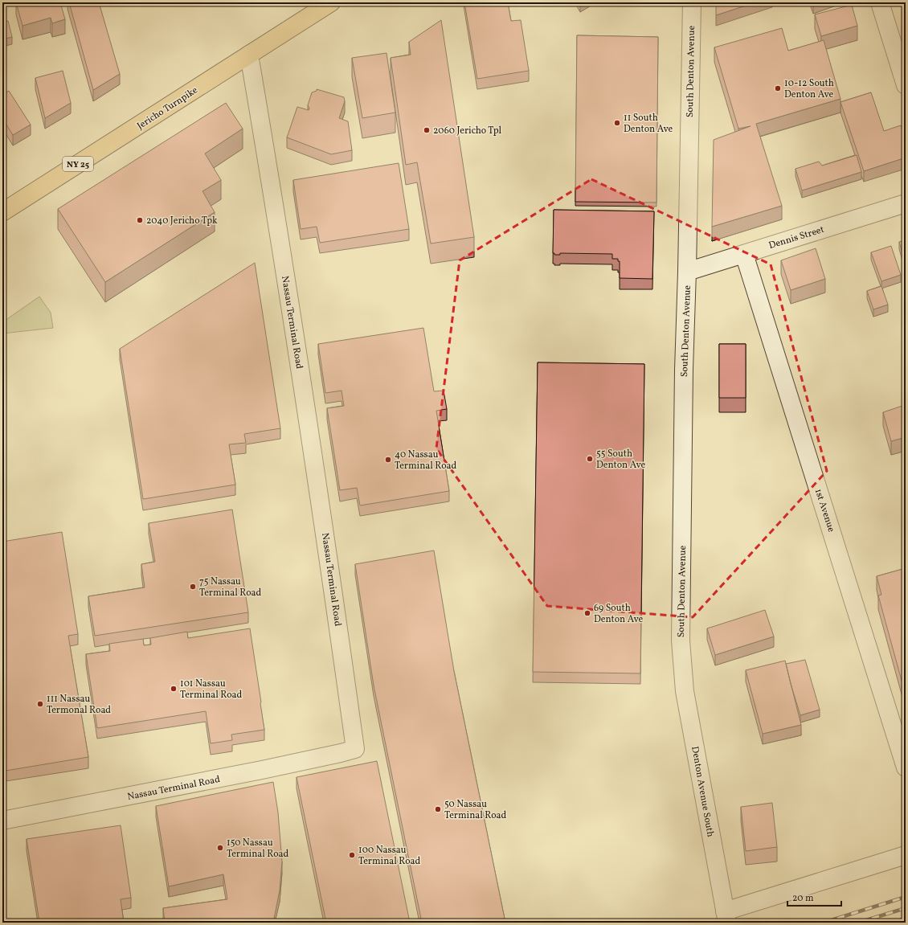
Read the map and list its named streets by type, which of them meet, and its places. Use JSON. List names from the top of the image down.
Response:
{
  "streets": {
    "main road": ["Jericho Turnpike", "NY 25"],
    "street": [
      "South Denton Avenue",
      "Dennis Street",
      "Nassau Terminal Road",
      "1st Avenue",
      "Denton Avenue South"
    ]
  },
  "crossings": [
    ["South Denton Avenue", "Dennis Street"],
    ["South Denton Avenue", "Denton Avenue South"],
    ["Jericho Turnpike", "Nassau Terminal Road"],
    ["Dennis Street", "1st Avenue"]
  ],
  "places": [
    "10-12 South Denton Ave",
    "11 South Denton Ave",
    "2060 Jericho Tpl",
    "2040 Jericho Tpk",
    "55 South Denton Ave",
    "40 Nassau Terminal Road",
    "75 Nassau Terminal Road",
    "69 South Denton Ave",
    "101 Nassau Terminal Road",
    "111 Nassau Termonal Road",
    "50 Nassau Terminal Road",
    "150 Nassau Terminal Road",
    "100 Nassau Terminal Road"
  ],
  "scale_bar": "20 m"
}
